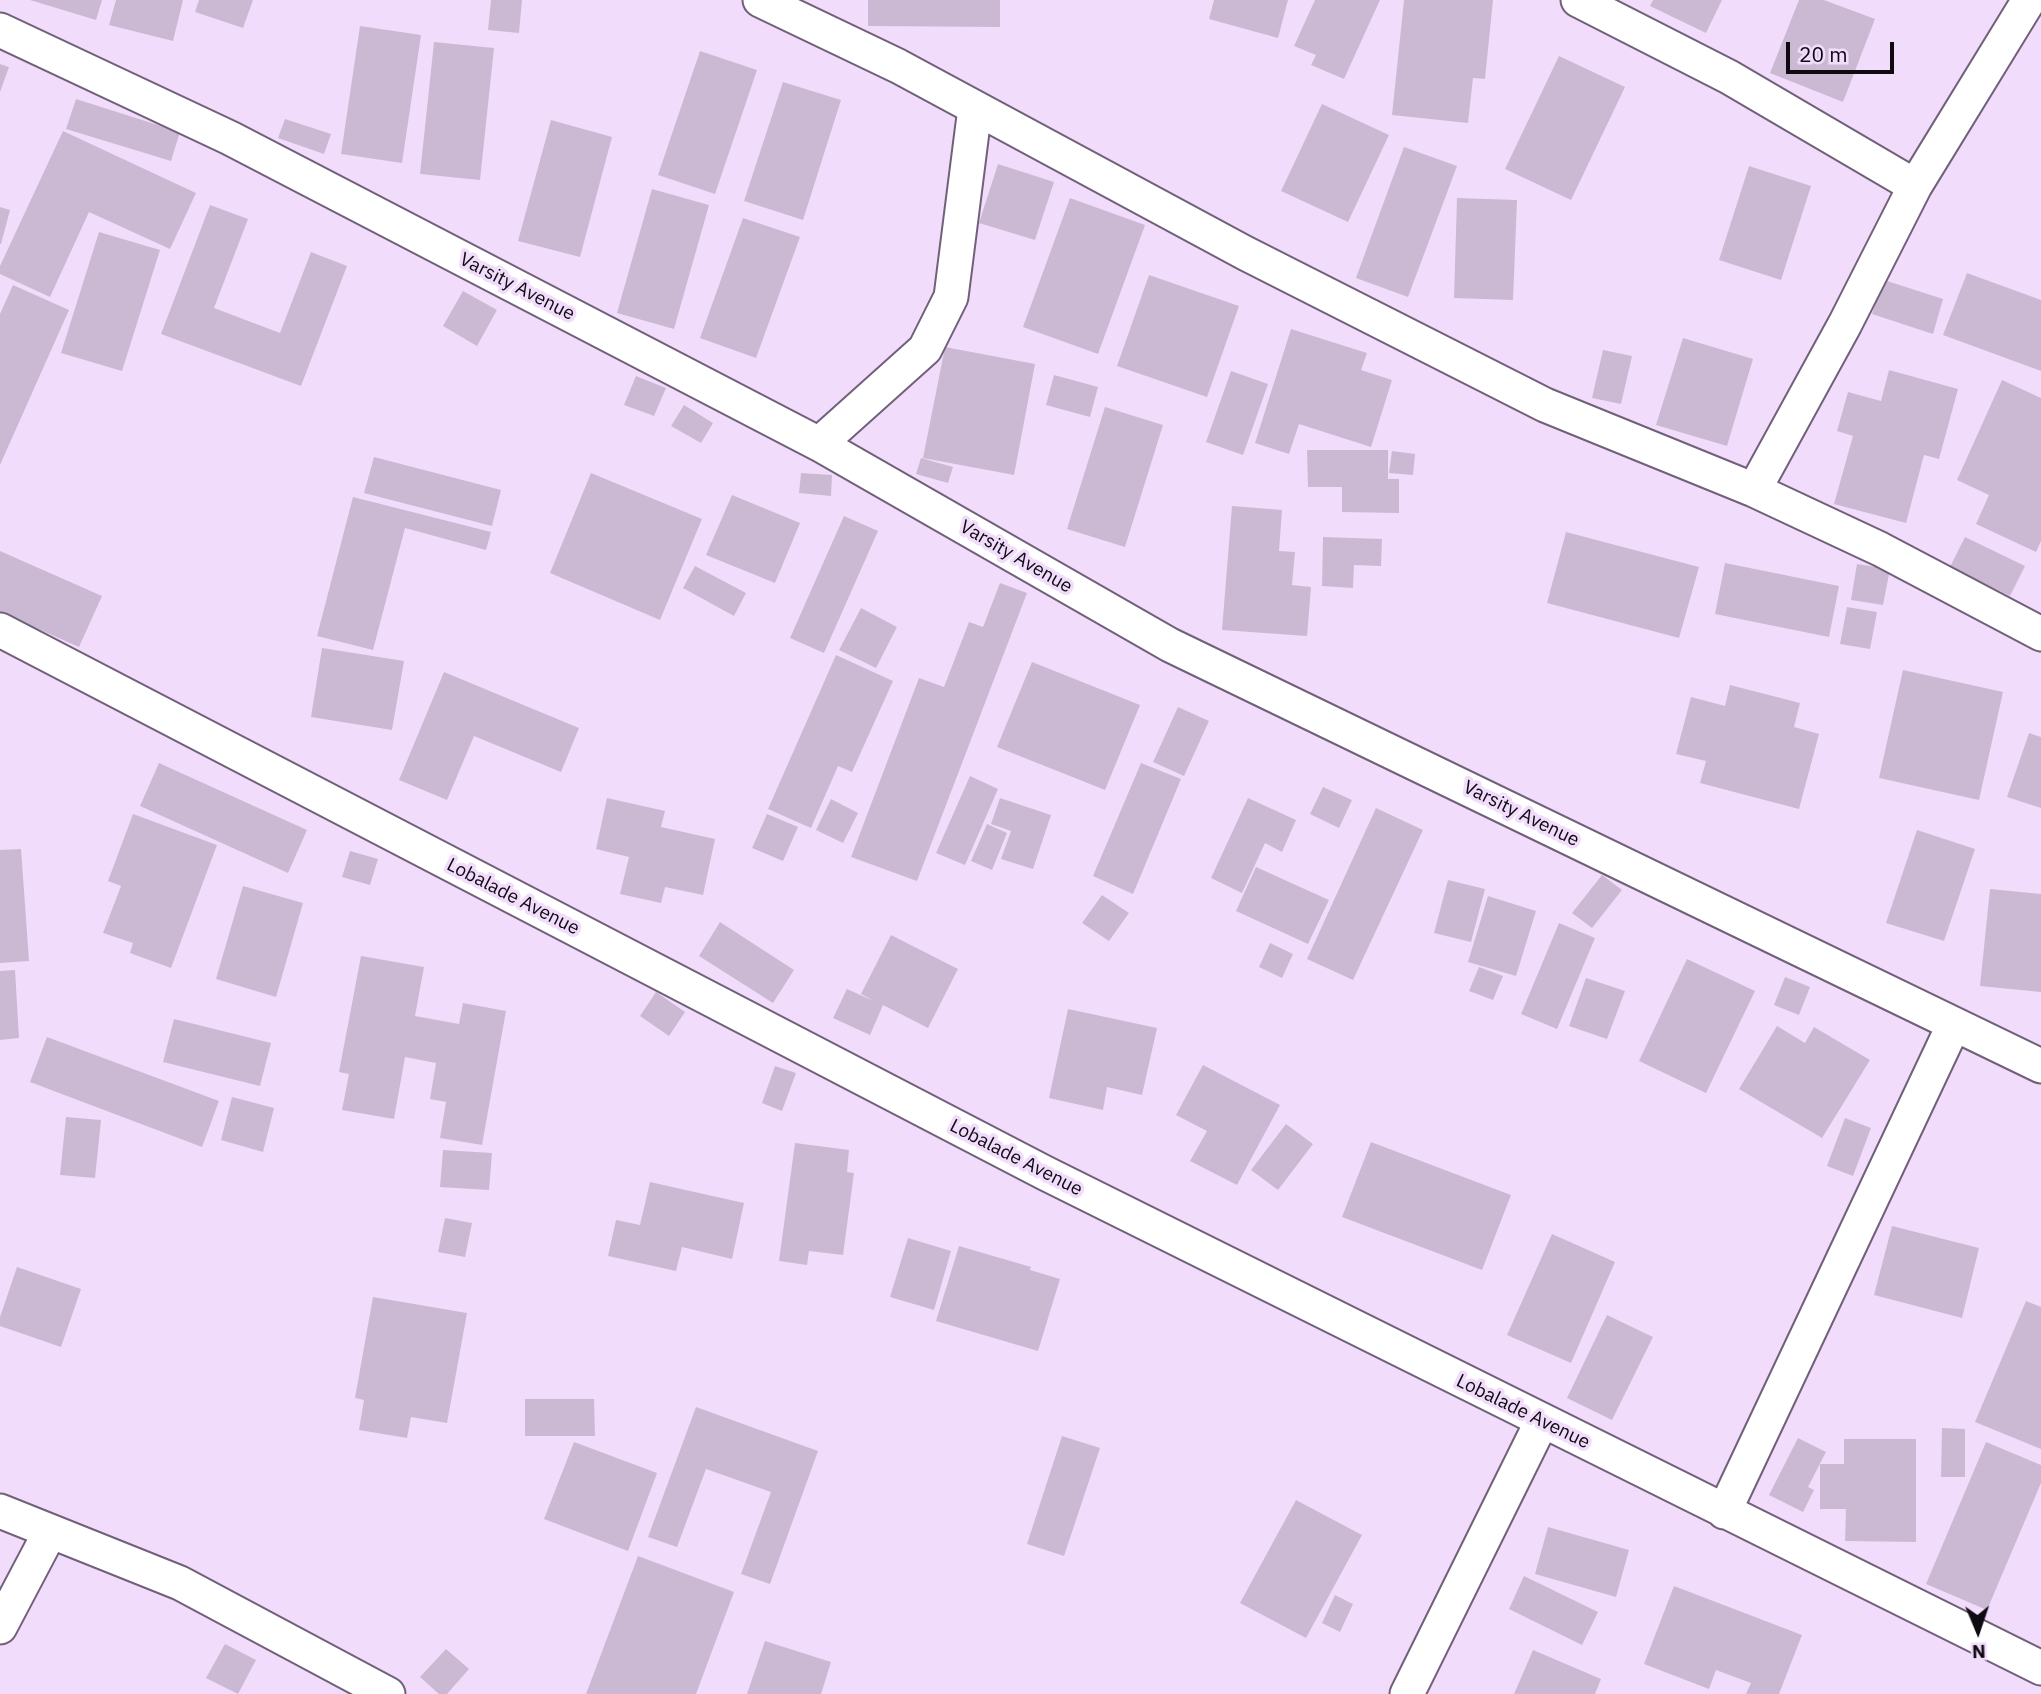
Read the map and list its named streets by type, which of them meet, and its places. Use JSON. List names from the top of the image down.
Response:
{
  "streets": {
    "street": ["Varsity Avenue", "Lobalade Avenue"]
  },
  "scale_bar": "20 m",
  "north": "bottom"
}
